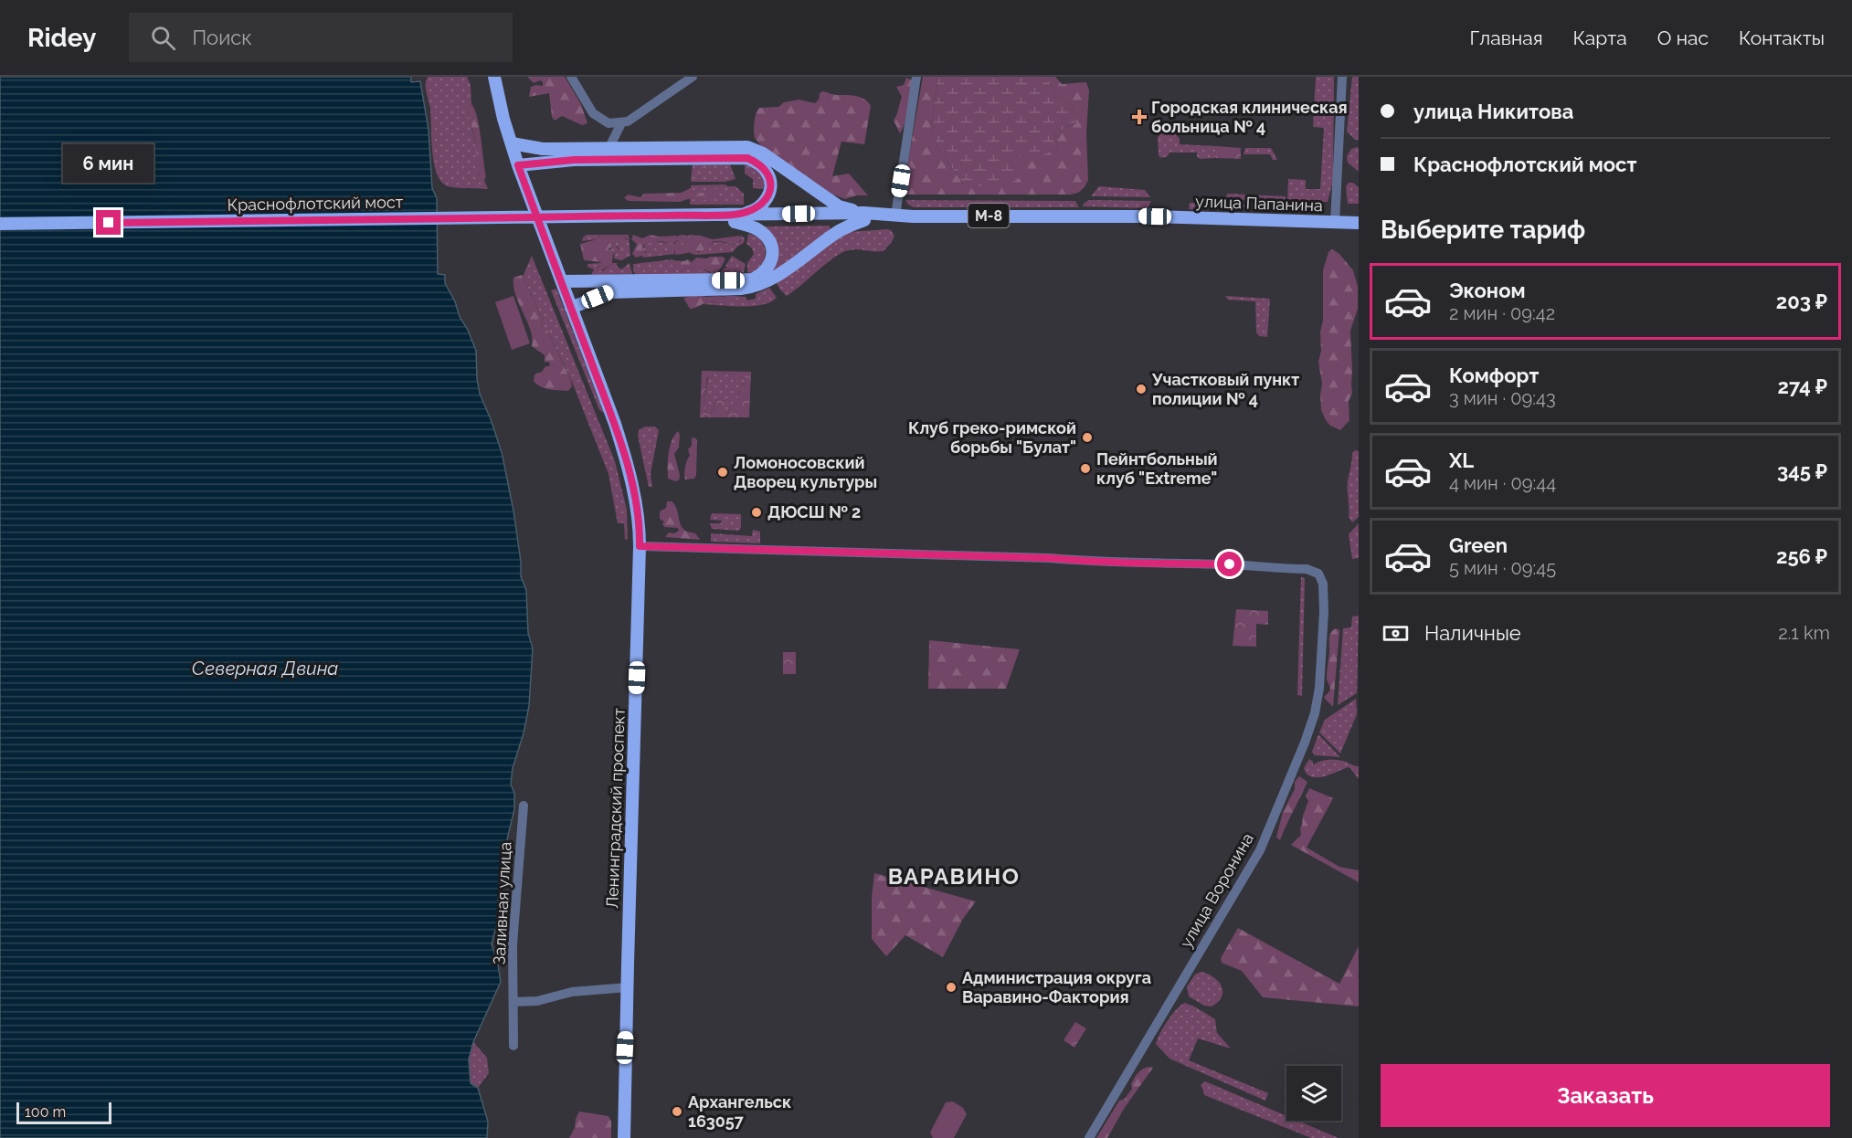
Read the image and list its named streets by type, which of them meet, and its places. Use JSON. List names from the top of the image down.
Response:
{
  "streets": {
    "main road": [
      "Краснофлотский мост",
      "улица Папанина",
      "М-8",
      "Ленинградский проспект"
    ],
    "street": ["улица Воронина", "Заливная улица"]
  },
  "crossings": [
    ["Краснофлотский мост", "улица Папанина"],
    ["Ленинградский проспект", "улица Воронина"]
  ],
  "districts": ["ВАРАВИНО"],
  "water": ["Северная Двина"],
  "places": {
    "health": ["Городская клиническая больница № 4"],
    "other": [
      "Участковый пункт полиции № 4",
      "Клуб греко-римской борьбы \"Булат\"",
      "Пейнтбольный клуб \"Extreme\"",
      "Ломоносовский Дворец культуры",
      "ДЮСШ № 2",
      "Администрация округа Варавино-Фактория",
      "Архангельск 163057"
    ]
  },
  "scale_bar": "100 m",
  "page": {
    "header": "Ridey",
    "search": "Поиск",
    "nav": [
      "Главная",
      "Карта",
      "О нас",
      "Контакты"
    ],
    "banner": ["улица Никитова", "Краснофлотский мост"],
    "bubble": "6 мин",
    "heading": "Выберите тариф",
    "list": [
      {
        "name": "Эконом",
        "note": "2 мин · 09:42",
        "value": "203 ₽"
      },
      {
        "name": "Комфорт",
        "note": "3 мин · 09:43",
        "value": "274 ₽"
      },
      {
        "name": "XL",
        "note": "4 мин · 09:44",
        "value": "345 ₽"
      },
      {
        "name": "Green",
        "note": "5 мин · 09:45",
        "value": "256 ₽"
      }
    ],
    "pay": ["Наличные", "2.1 km"],
    "buttons": "Заказать",
    "scale": "100 m"
  }
}
